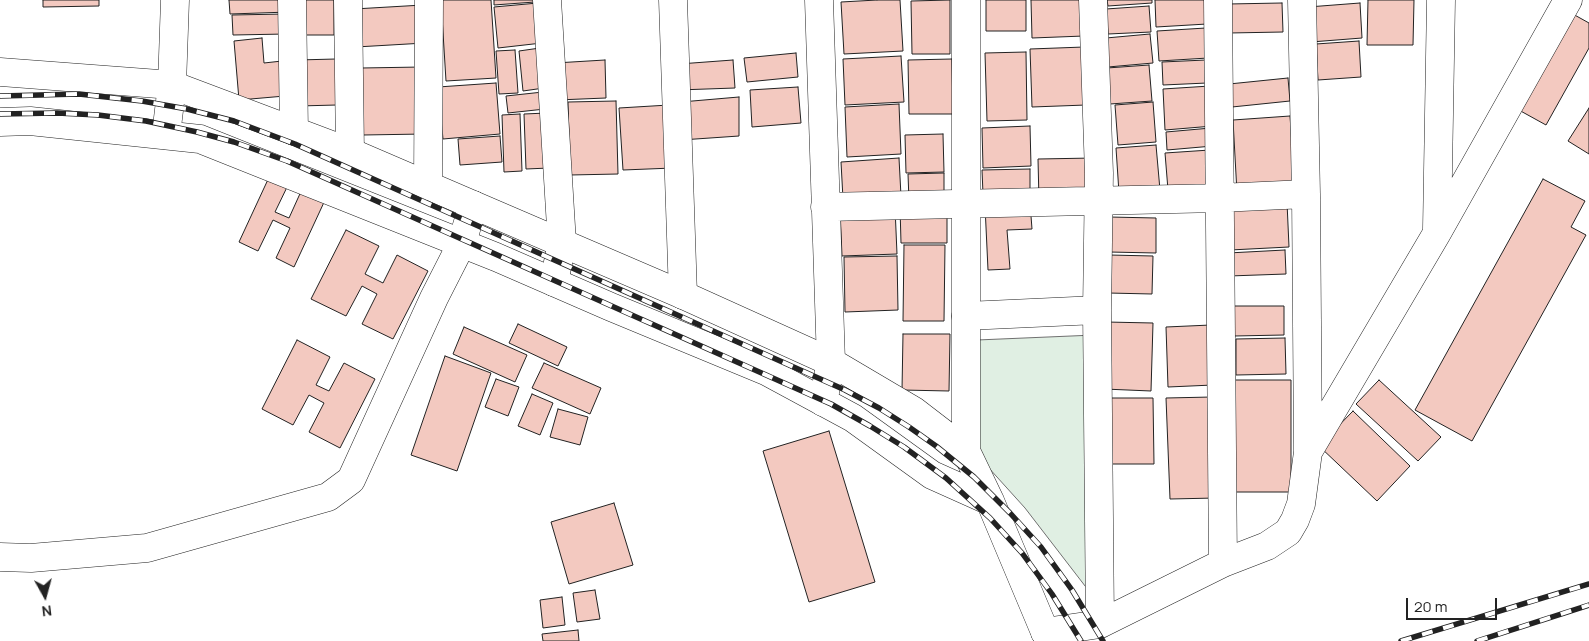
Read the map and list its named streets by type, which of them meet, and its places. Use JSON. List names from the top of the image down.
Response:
{
  "scale_bar": "20 m",
  "north": "bottom"
}
